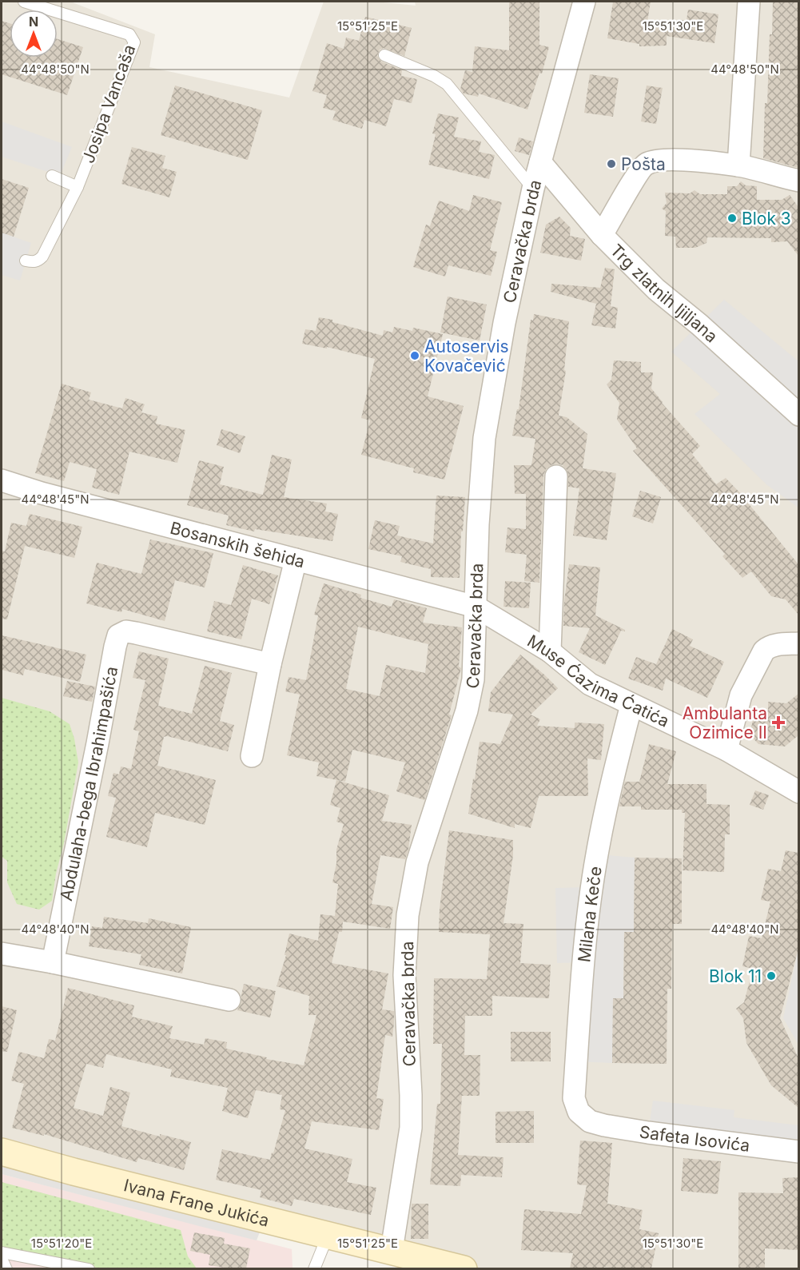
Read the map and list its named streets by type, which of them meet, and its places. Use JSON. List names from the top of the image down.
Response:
{
  "streets": {
    "street": [
      "Ceravačka brda",
      "Trg zlatnih ljiljana",
      "Bosanskih šehida",
      "Muse Ćazima Ćatića",
      "Abdulaha-bega Ibrahimpašića",
      "Milana Keče",
      "Safeta Isovića",
      "Ivana Frane Jukića"
    ],
    "lane": ["Josipa Vancaša"]
  },
  "crossings": [
    ["Ceravačka brda", "Trg zlatnih ljiljana"],
    ["Ceravačka brda", "Bosanskih šehida"],
    ["Ceravačka brda", "Muse Ćazima Ćatića"],
    ["Ceravačka brda", "Ivana Frane Jukića"],
    ["Bosanskih šehida", "Muse Ćazima Ćatića"],
    ["Muse Ćazima Ćatića", "Milana Keče"],
    ["Milana Keče", "Safeta Isovića"]
  ],
  "places": {
    "other": [
      "Pošta",
      "Blok 3",
      "Autoservis Kovačević",
      "Blok 11"
    ],
    "health": ["Ambulanta Ozimice II"]
  },
  "north": "top",
  "coordinates": [
    "15°51'25\"E",
    "15°51'30\"E",
    "44°48'50\"N",
    "44°48'45\"N",
    "44°48'40\"N",
    "15°51'20\"E"
  ]
}
